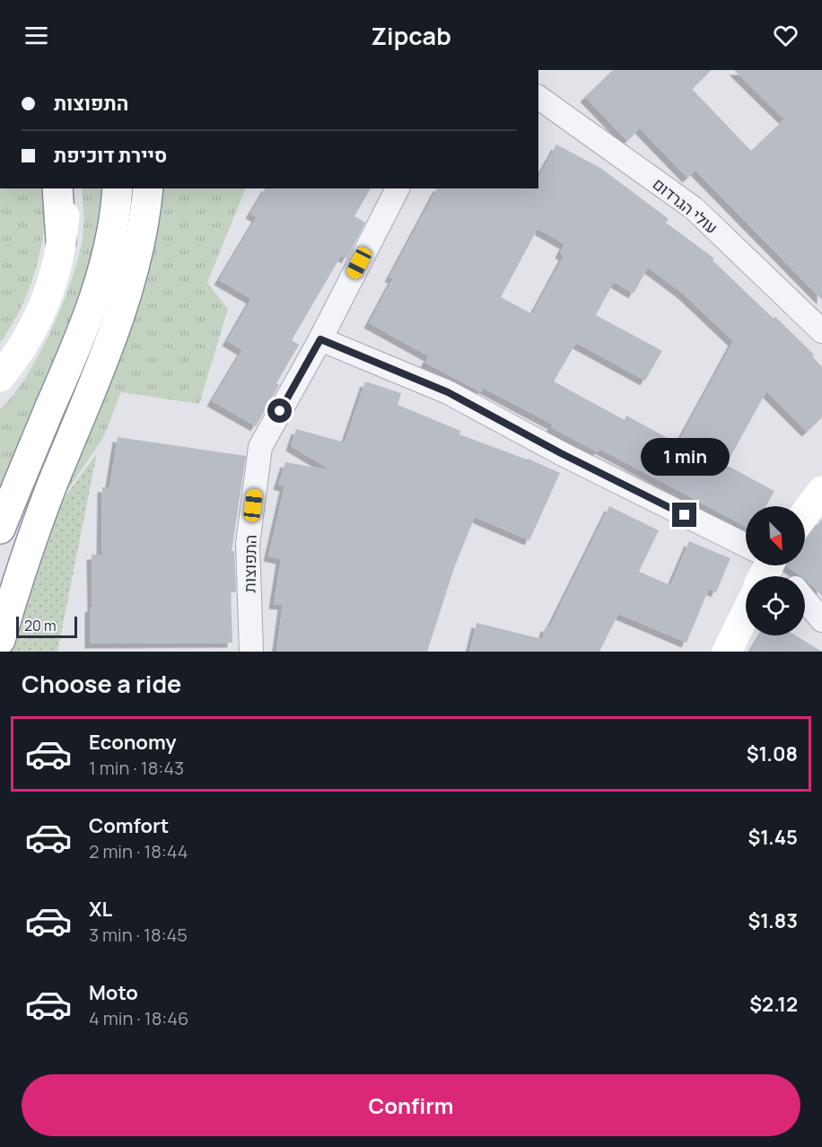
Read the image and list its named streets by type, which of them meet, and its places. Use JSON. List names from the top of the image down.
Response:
{
  "streets": {
    "street": ["עולי הגרדום", "התפוצות"]
  },
  "scale_bar": "20 m",
  "north": "bottom right",
  "page": {
    "header": "Zipcab",
    "banner": ["התפוצות", "סיירת דוכיפת"],
    "bubble": "1 min",
    "scale": "20 m",
    "heading": "Choose a ride",
    "list": [
      {
        "name": "Economy",
        "note": "1 min · 18:43",
        "value": "$1.08"
      },
      {
        "name": "Comfort",
        "note": "2 min · 18:44",
        "value": "$1.45"
      },
      {
        "name": "XL",
        "note": "3 min · 18:45",
        "value": "$1.83"
      },
      {
        "name": "Moto",
        "note": "4 min · 18:46",
        "value": "$2.12"
      }
    ],
    "buttons": "Confirm"
  }
}
